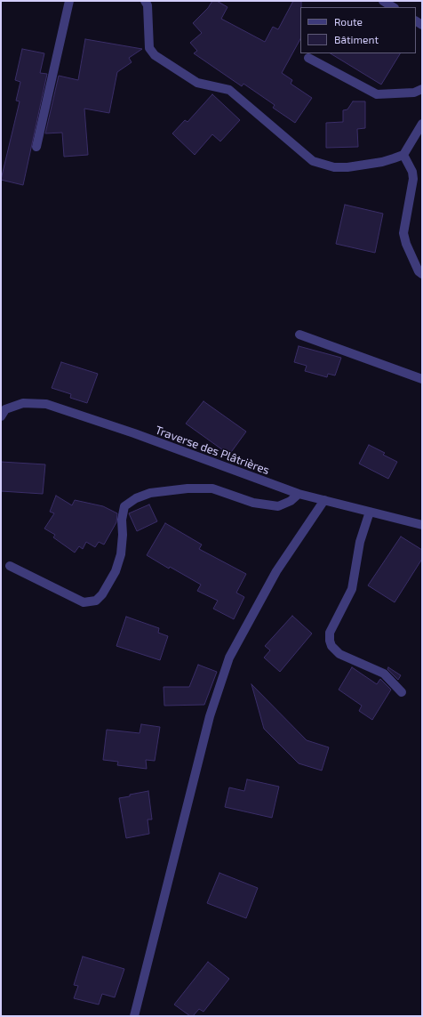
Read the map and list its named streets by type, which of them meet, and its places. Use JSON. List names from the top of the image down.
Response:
{
  "streets": {
    "street": ["Traverse des Plâtrières"]
  },
  "legend": ["Route", "Bâtiment"]
}
